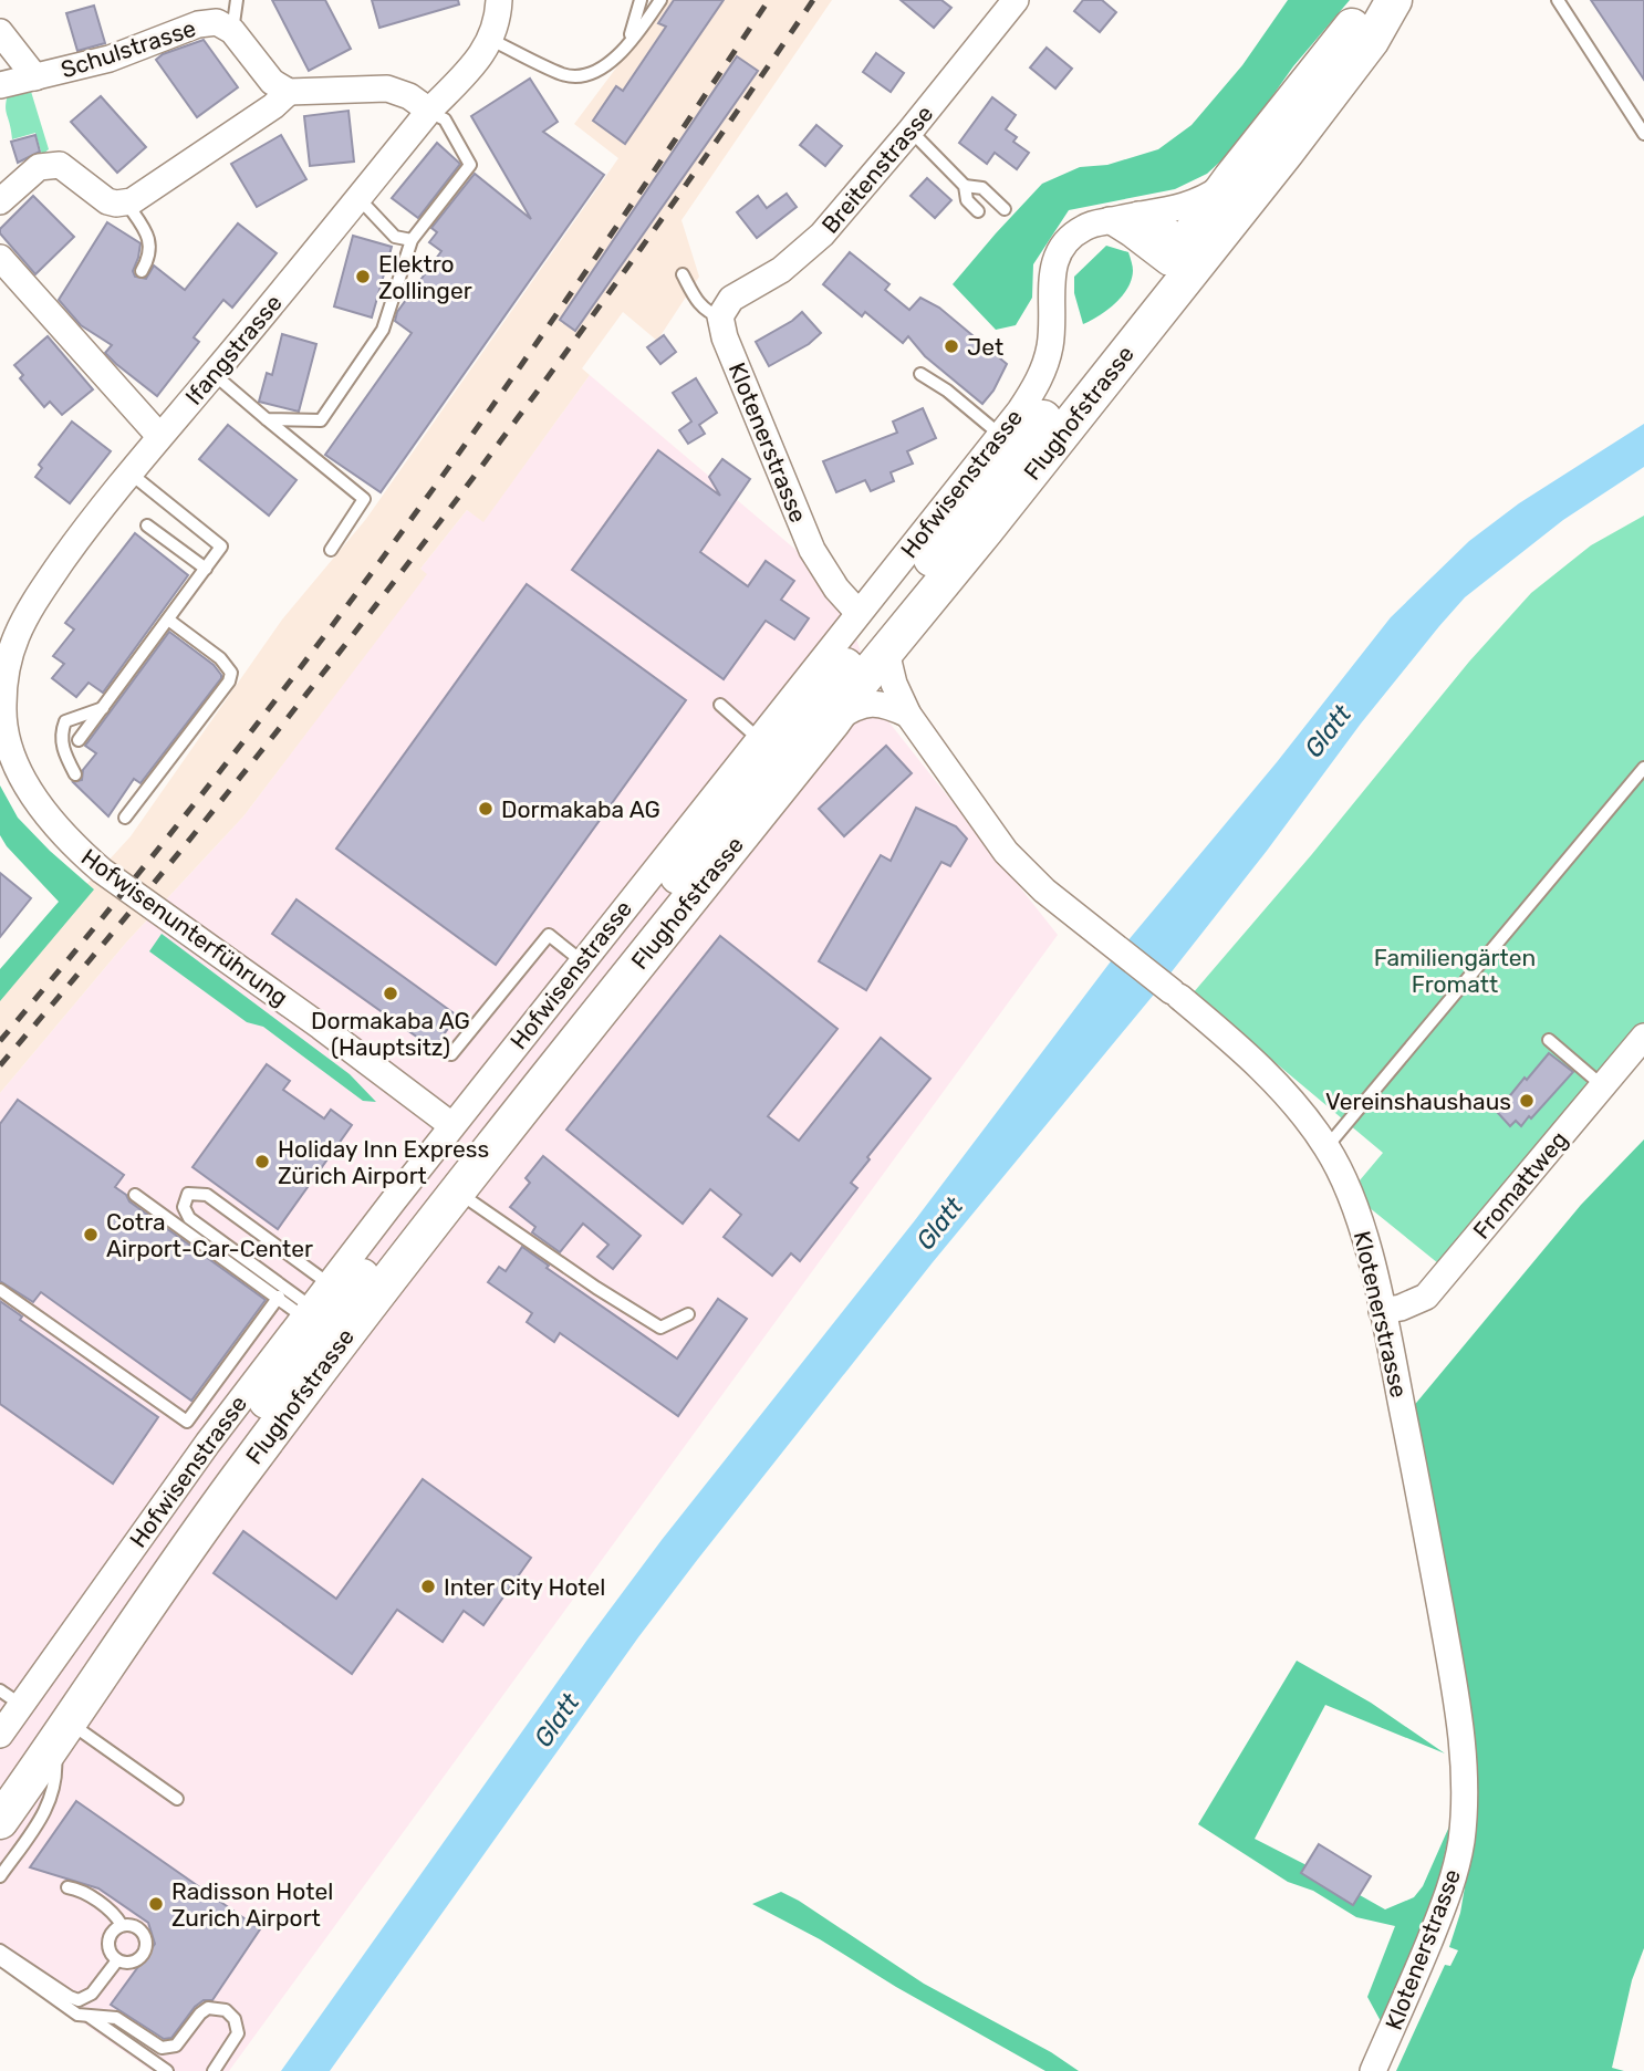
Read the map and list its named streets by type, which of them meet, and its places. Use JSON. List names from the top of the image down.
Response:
{
  "streets": {
    "main road": ["Flughofstrasse"],
    "street": [
      "Schulstrasse",
      "Breitenstrasse",
      "Ifangstrasse",
      "Klotenerstrasse",
      "Hofwisenstrasse",
      "Hofwisenunterführung",
      "Fromattweg"
    ]
  },
  "crossings": [
    ["Breitenstrasse", "Klotenerstrasse"],
    ["Ifangstrasse", "Hofwisenunterführung"],
    ["Flughofstrasse", "Klotenerstrasse"],
    ["Flughofstrasse", "Hofwisenstrasse"],
    ["Klotenerstrasse", "Hofwisenstrasse"],
    ["Klotenerstrasse", "Fromattweg"],
    ["Hofwisenstrasse", "Hofwisenunterführung"]
  ],
  "water": ["Glatt"],
  "parks": ["Familiengärten Fromatt"],
  "places": [
    "Elektro Zollinger",
    "Jet",
    "Dormakaba AG",
    "Dormakaba AG (Hauptsitz)",
    "Vereinshaushaus",
    "Holiday Inn Express Zürich Airport",
    "Cotra Airport-Car-Center",
    "Inter City Hotel",
    "Radisson Hotel Zurich Airport"
  ]
}
